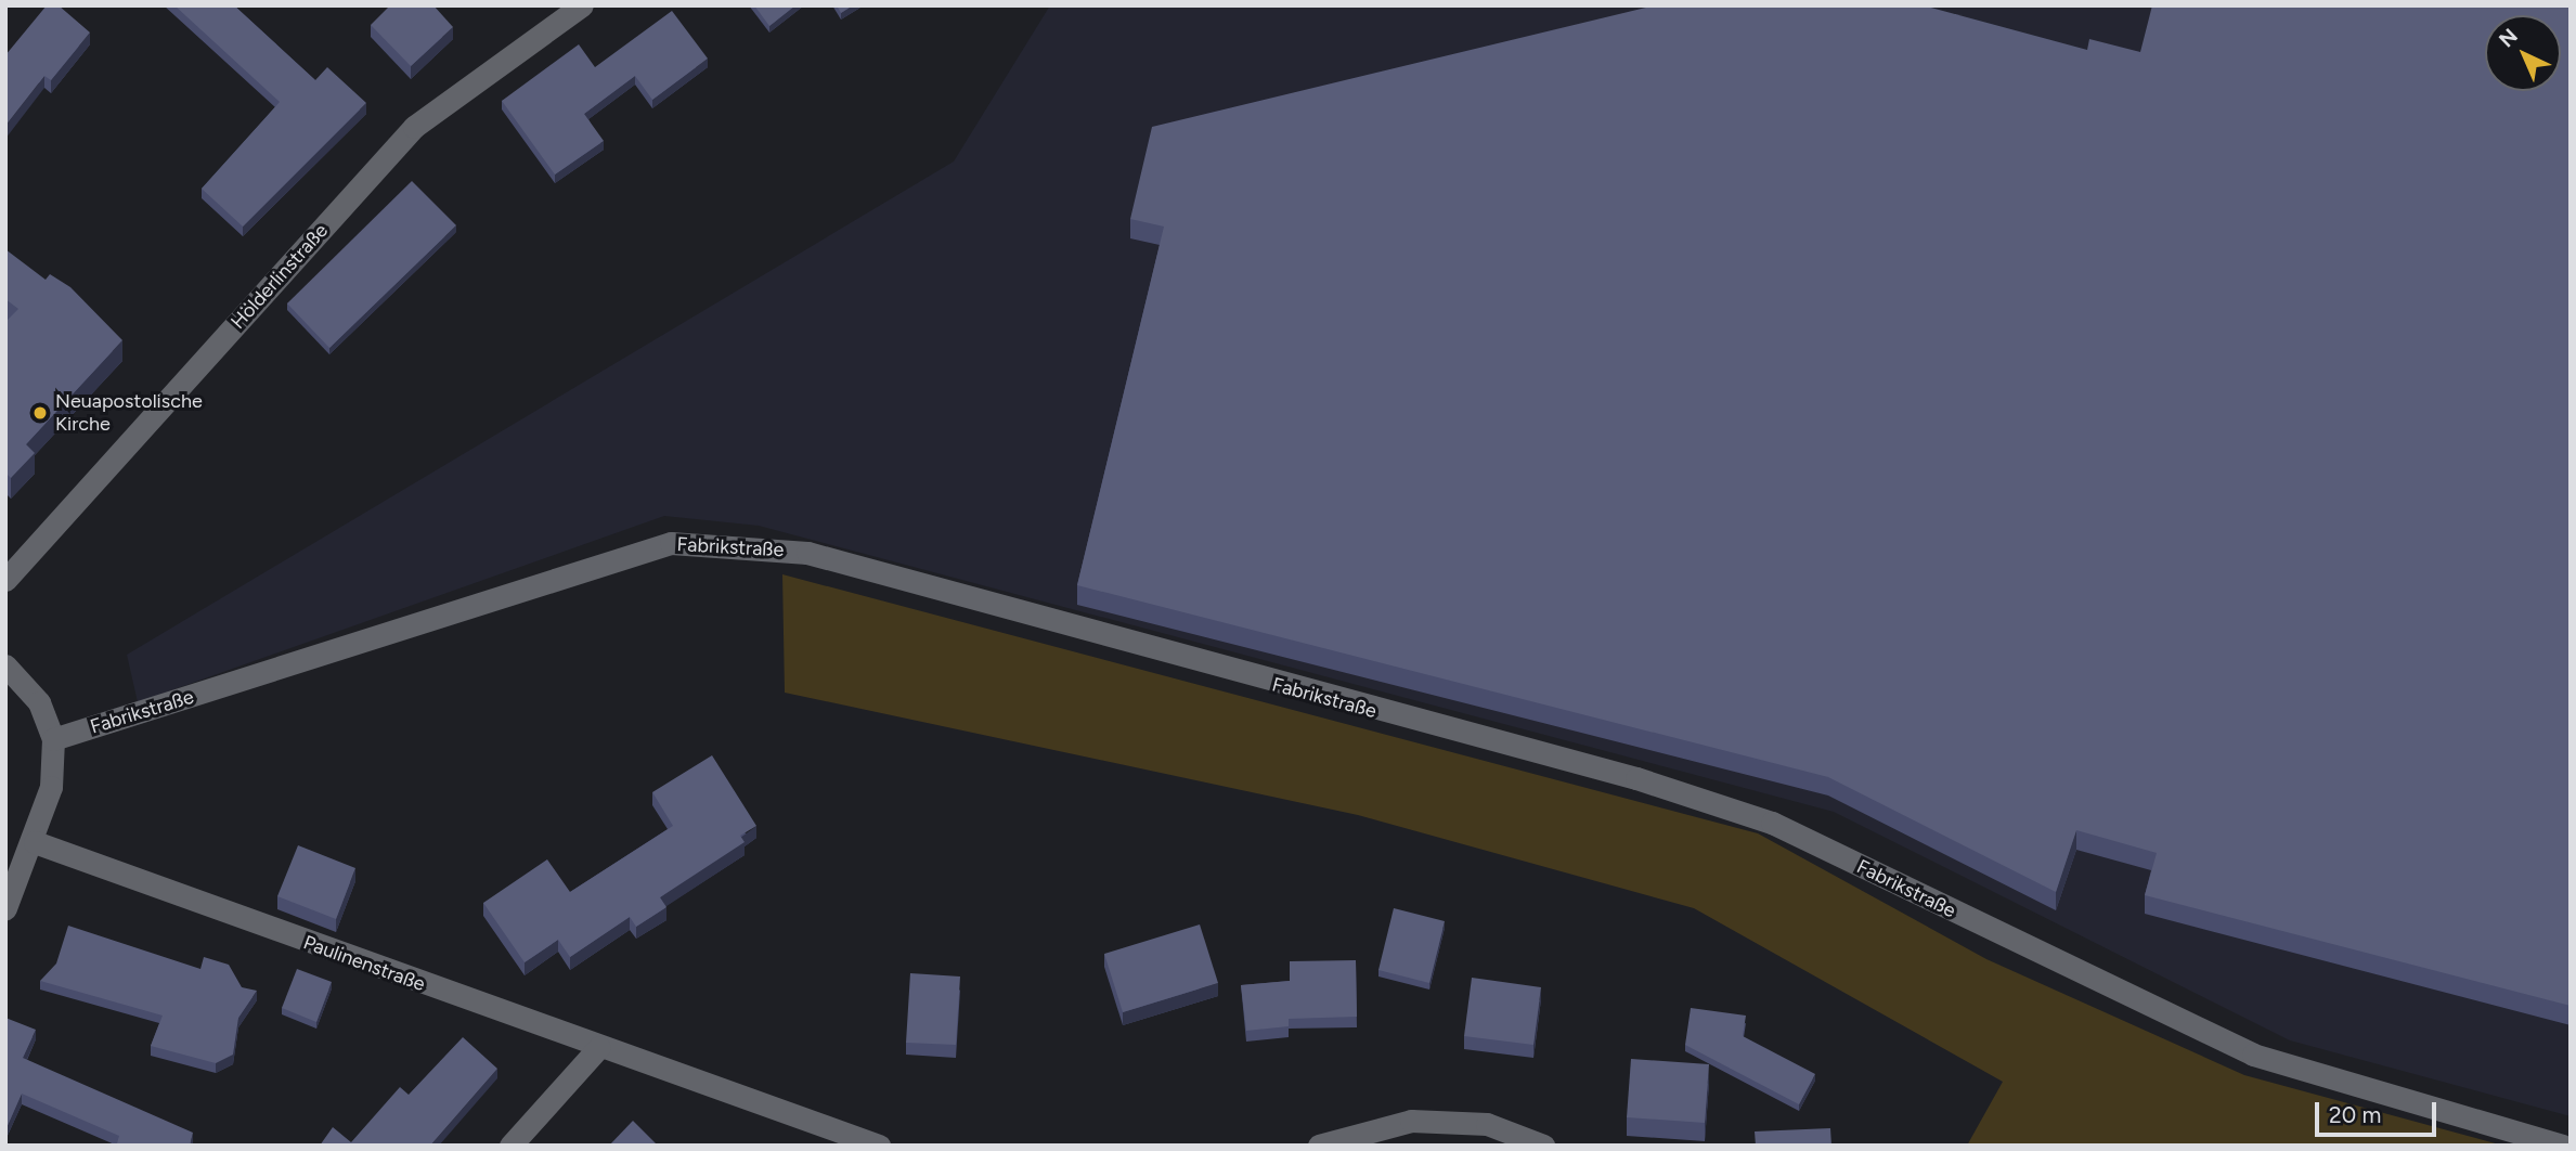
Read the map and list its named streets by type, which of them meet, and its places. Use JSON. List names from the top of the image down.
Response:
{
  "streets": {
    "street": ["Hölderlinstraße", "Fabrikstraße", "Paulinenstraße"]
  },
  "places": ["Neuapostolische Kirche"],
  "scale_bar": "20 m",
  "north": "top left"
}
